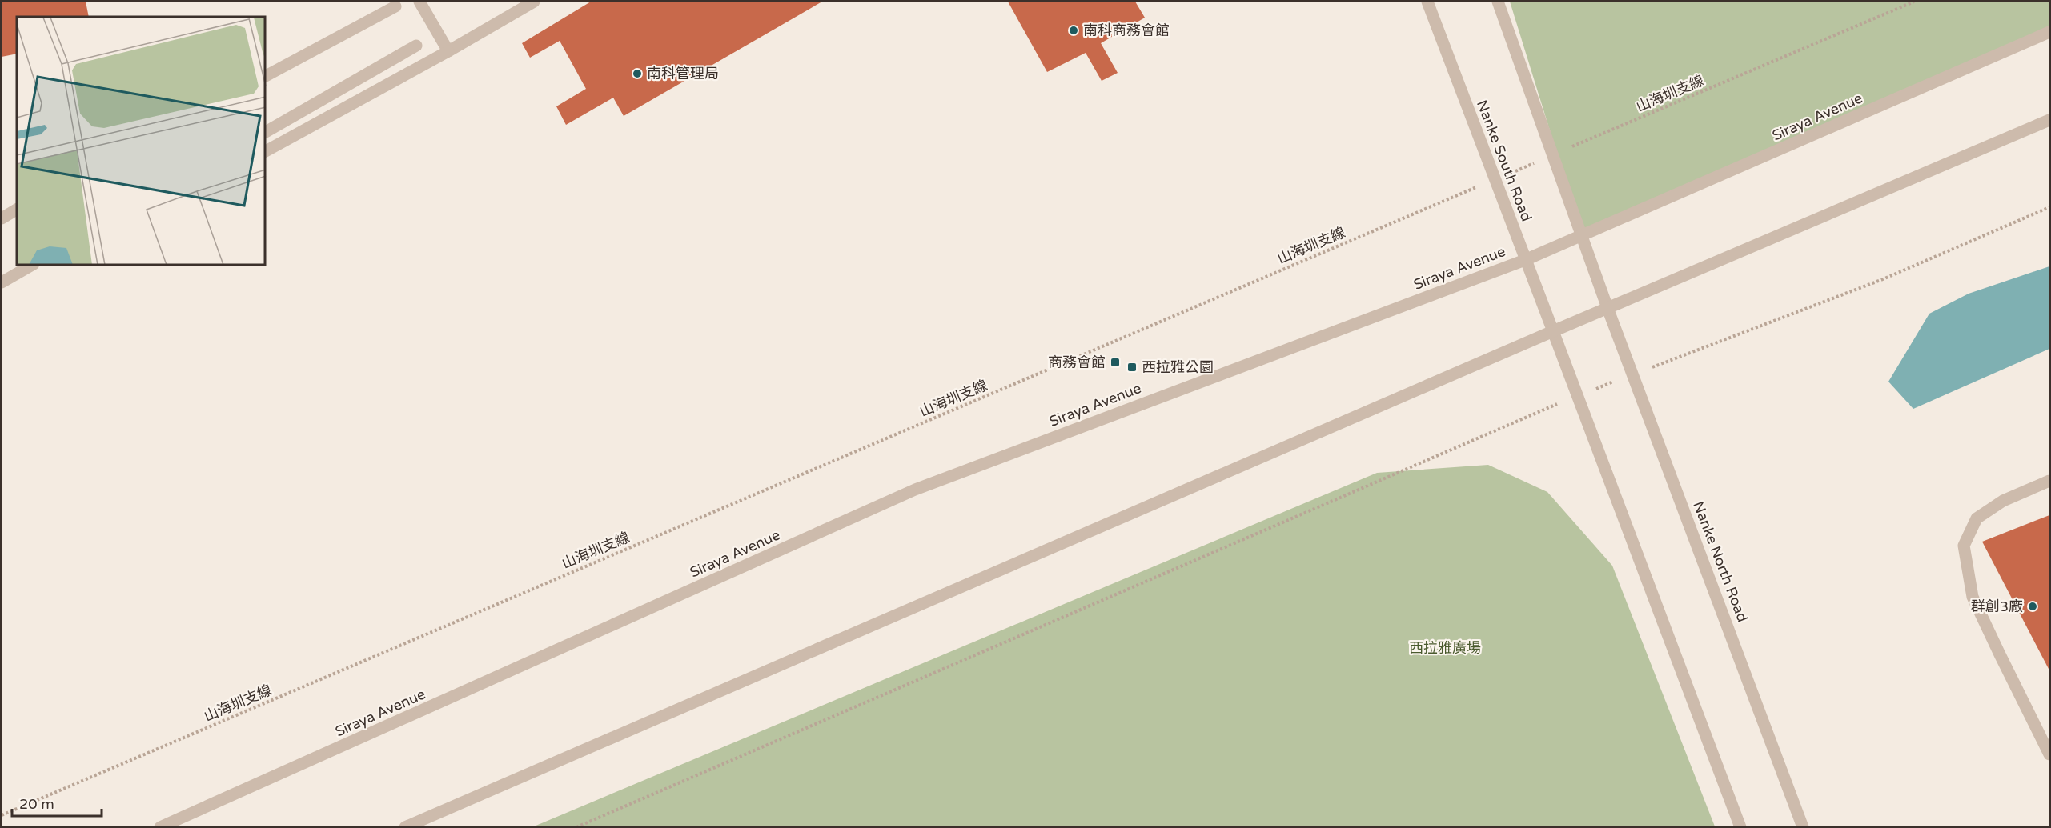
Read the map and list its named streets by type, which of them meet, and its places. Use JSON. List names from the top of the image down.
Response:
{
  "streets": {
    "street": ["Siraya Avenue", "Nanke South Road", "Nanke North Road"],
    "path": ["山海圳支線"]
  },
  "crossings": [
    ["Siraya Avenue", "Nanke South Road"]
  ],
  "parks": ["西拉雅廣場"],
  "places": {
    "other": ["南科商務會館", "南科管理局", "群創3廠"],
    "transit": ["商務會館", "西拉雅公園"]
  },
  "scale_bar": "20 m"
}
